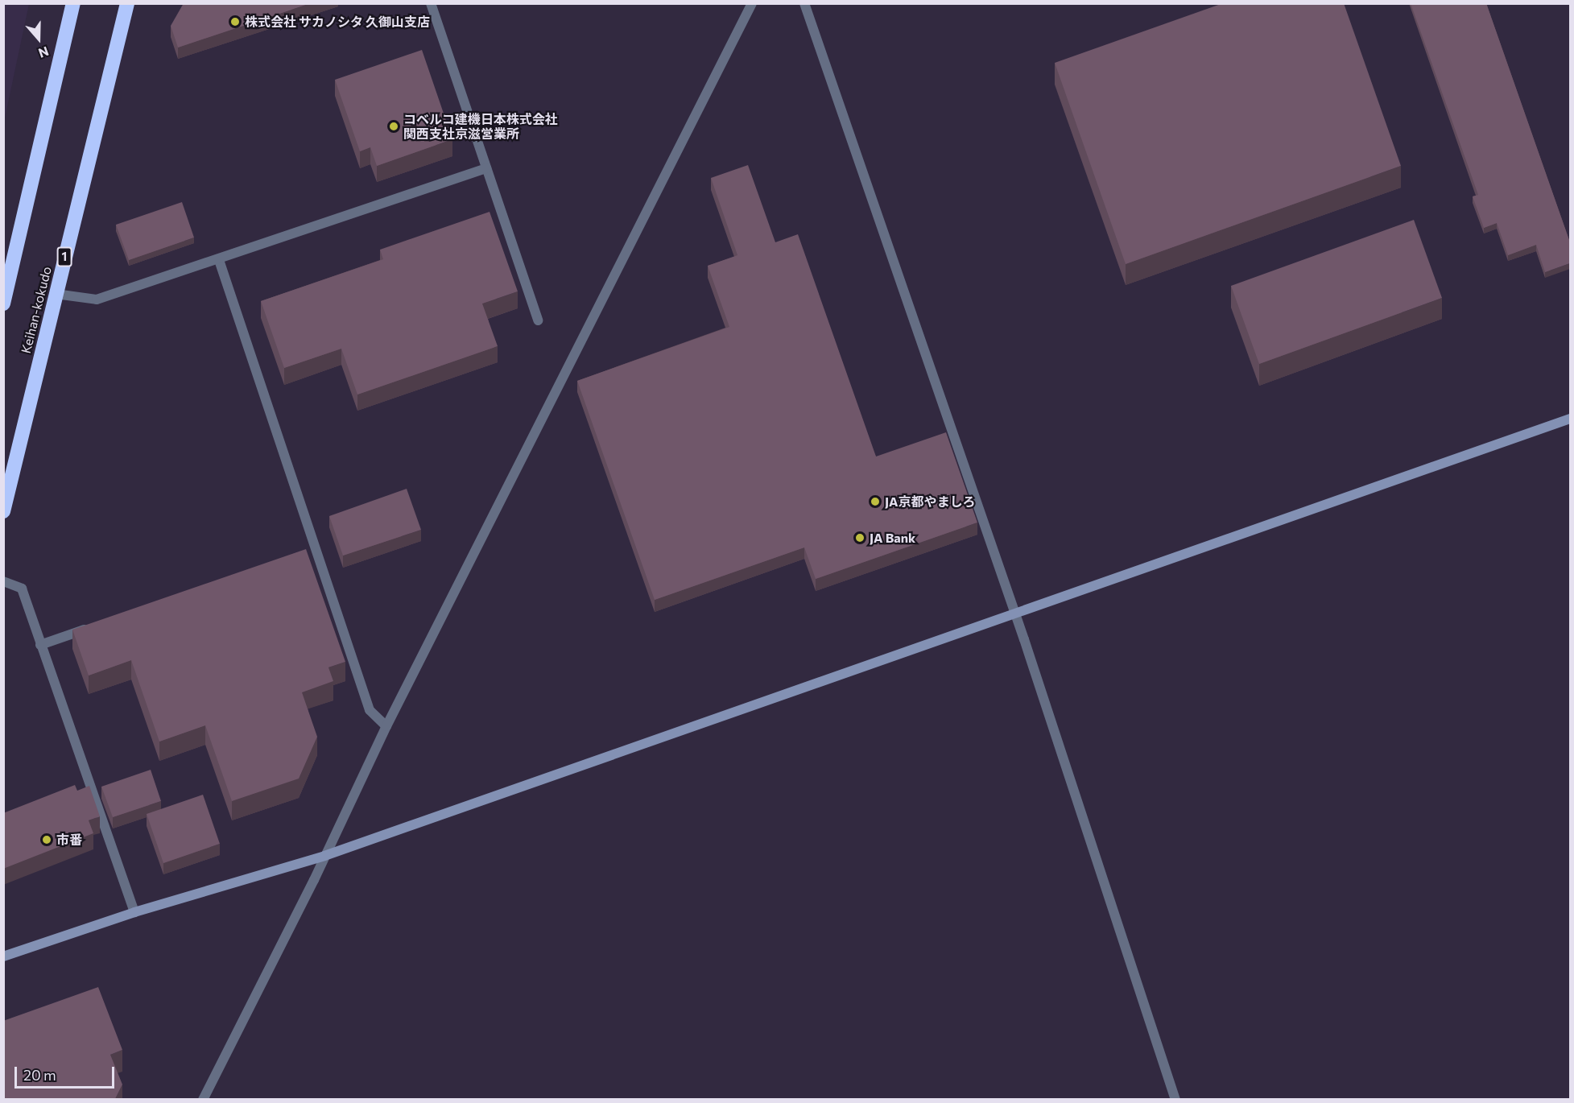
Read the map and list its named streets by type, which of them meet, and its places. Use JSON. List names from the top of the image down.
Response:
{
  "streets": {
    "highway": ["1", "Keihan-kokudo"]
  },
  "places": [
    "株式会社 サカノシタ 久御山支店",
    "コベルコ建機日本株式会社 関西支社京滋営業所",
    "JA京都やましろ",
    "JA Bank",
    "市番"
  ],
  "scale_bar": "20 m",
  "north": "bottom"
}
